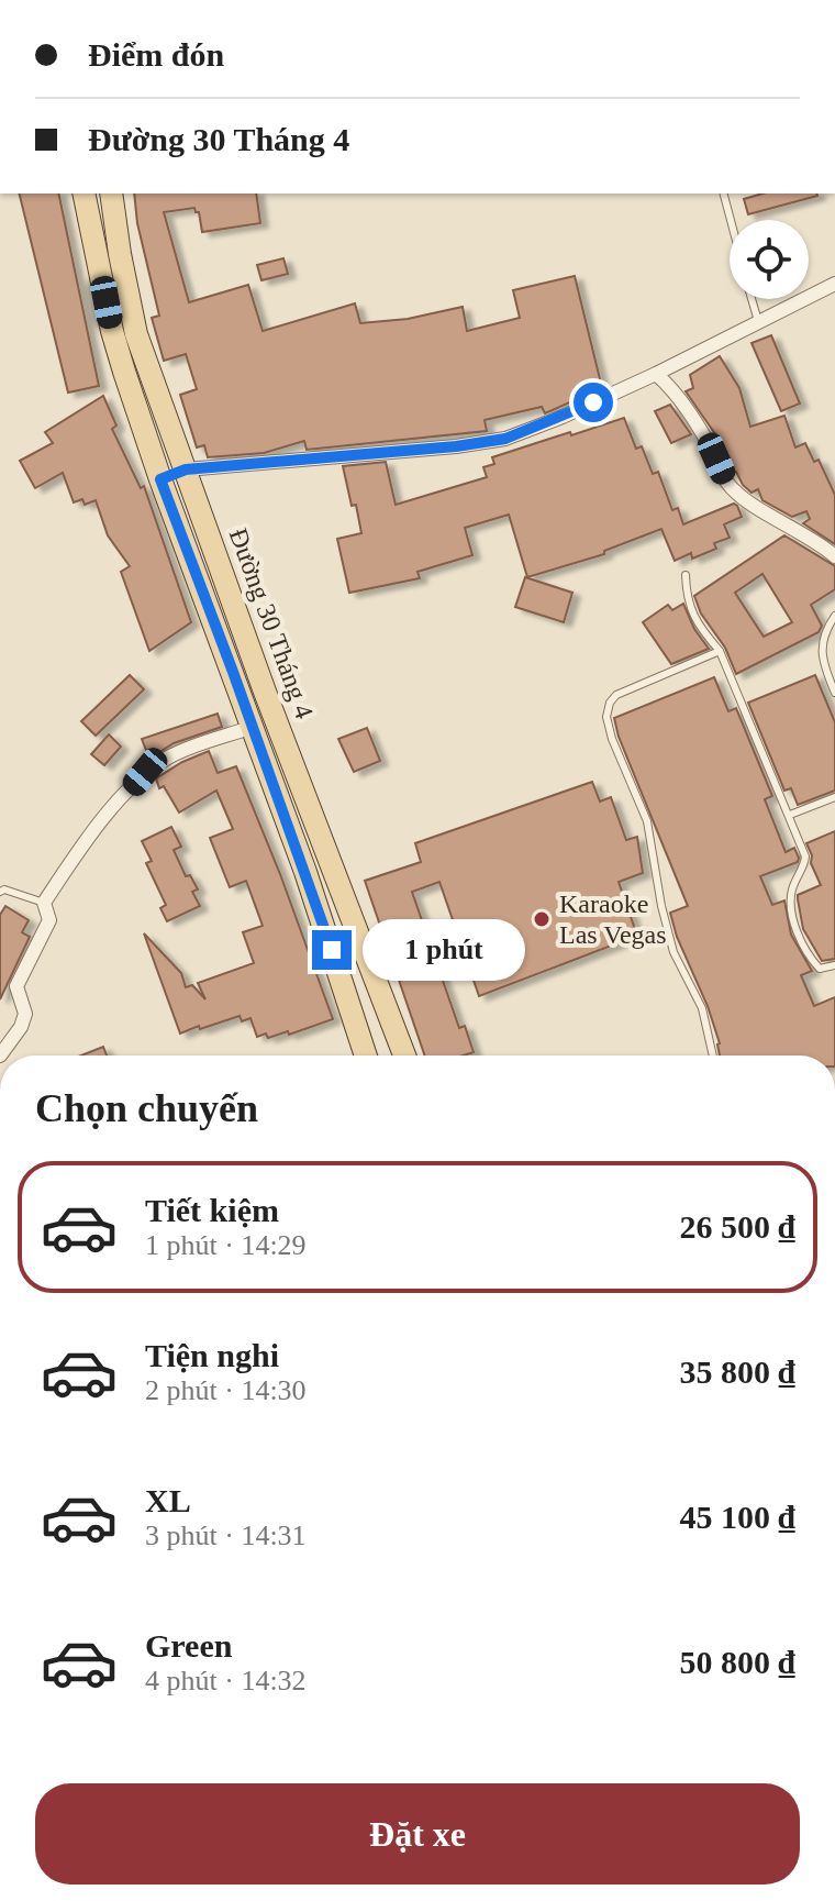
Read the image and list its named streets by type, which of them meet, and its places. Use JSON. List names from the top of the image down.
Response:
{
  "streets": {
    "main road": ["Đường 30 Tháng 4"]
  },
  "places": ["Karaoke Las Vegas"],
  "page": {
    "banner": ["Điểm đón", "Đường 30 Tháng 4"],
    "bubble": "1 phút",
    "heading": "Chọn chuyến",
    "list": [
      {
        "name": "Tiết kiệm",
        "note": "1 phút · 14:29",
        "value": "26 500 ₫"
      },
      {
        "name": "Tiện nghi",
        "note": "2 phút · 14:30",
        "value": "35 800 ₫"
      },
      {
        "name": "XL",
        "note": "3 phút · 14:31",
        "value": "45 100 ₫"
      },
      {
        "name": "Green",
        "note": "4 phút · 14:32",
        "value": "50 800 ₫"
      }
    ],
    "buttons": "Đặt xe"
  }
}
